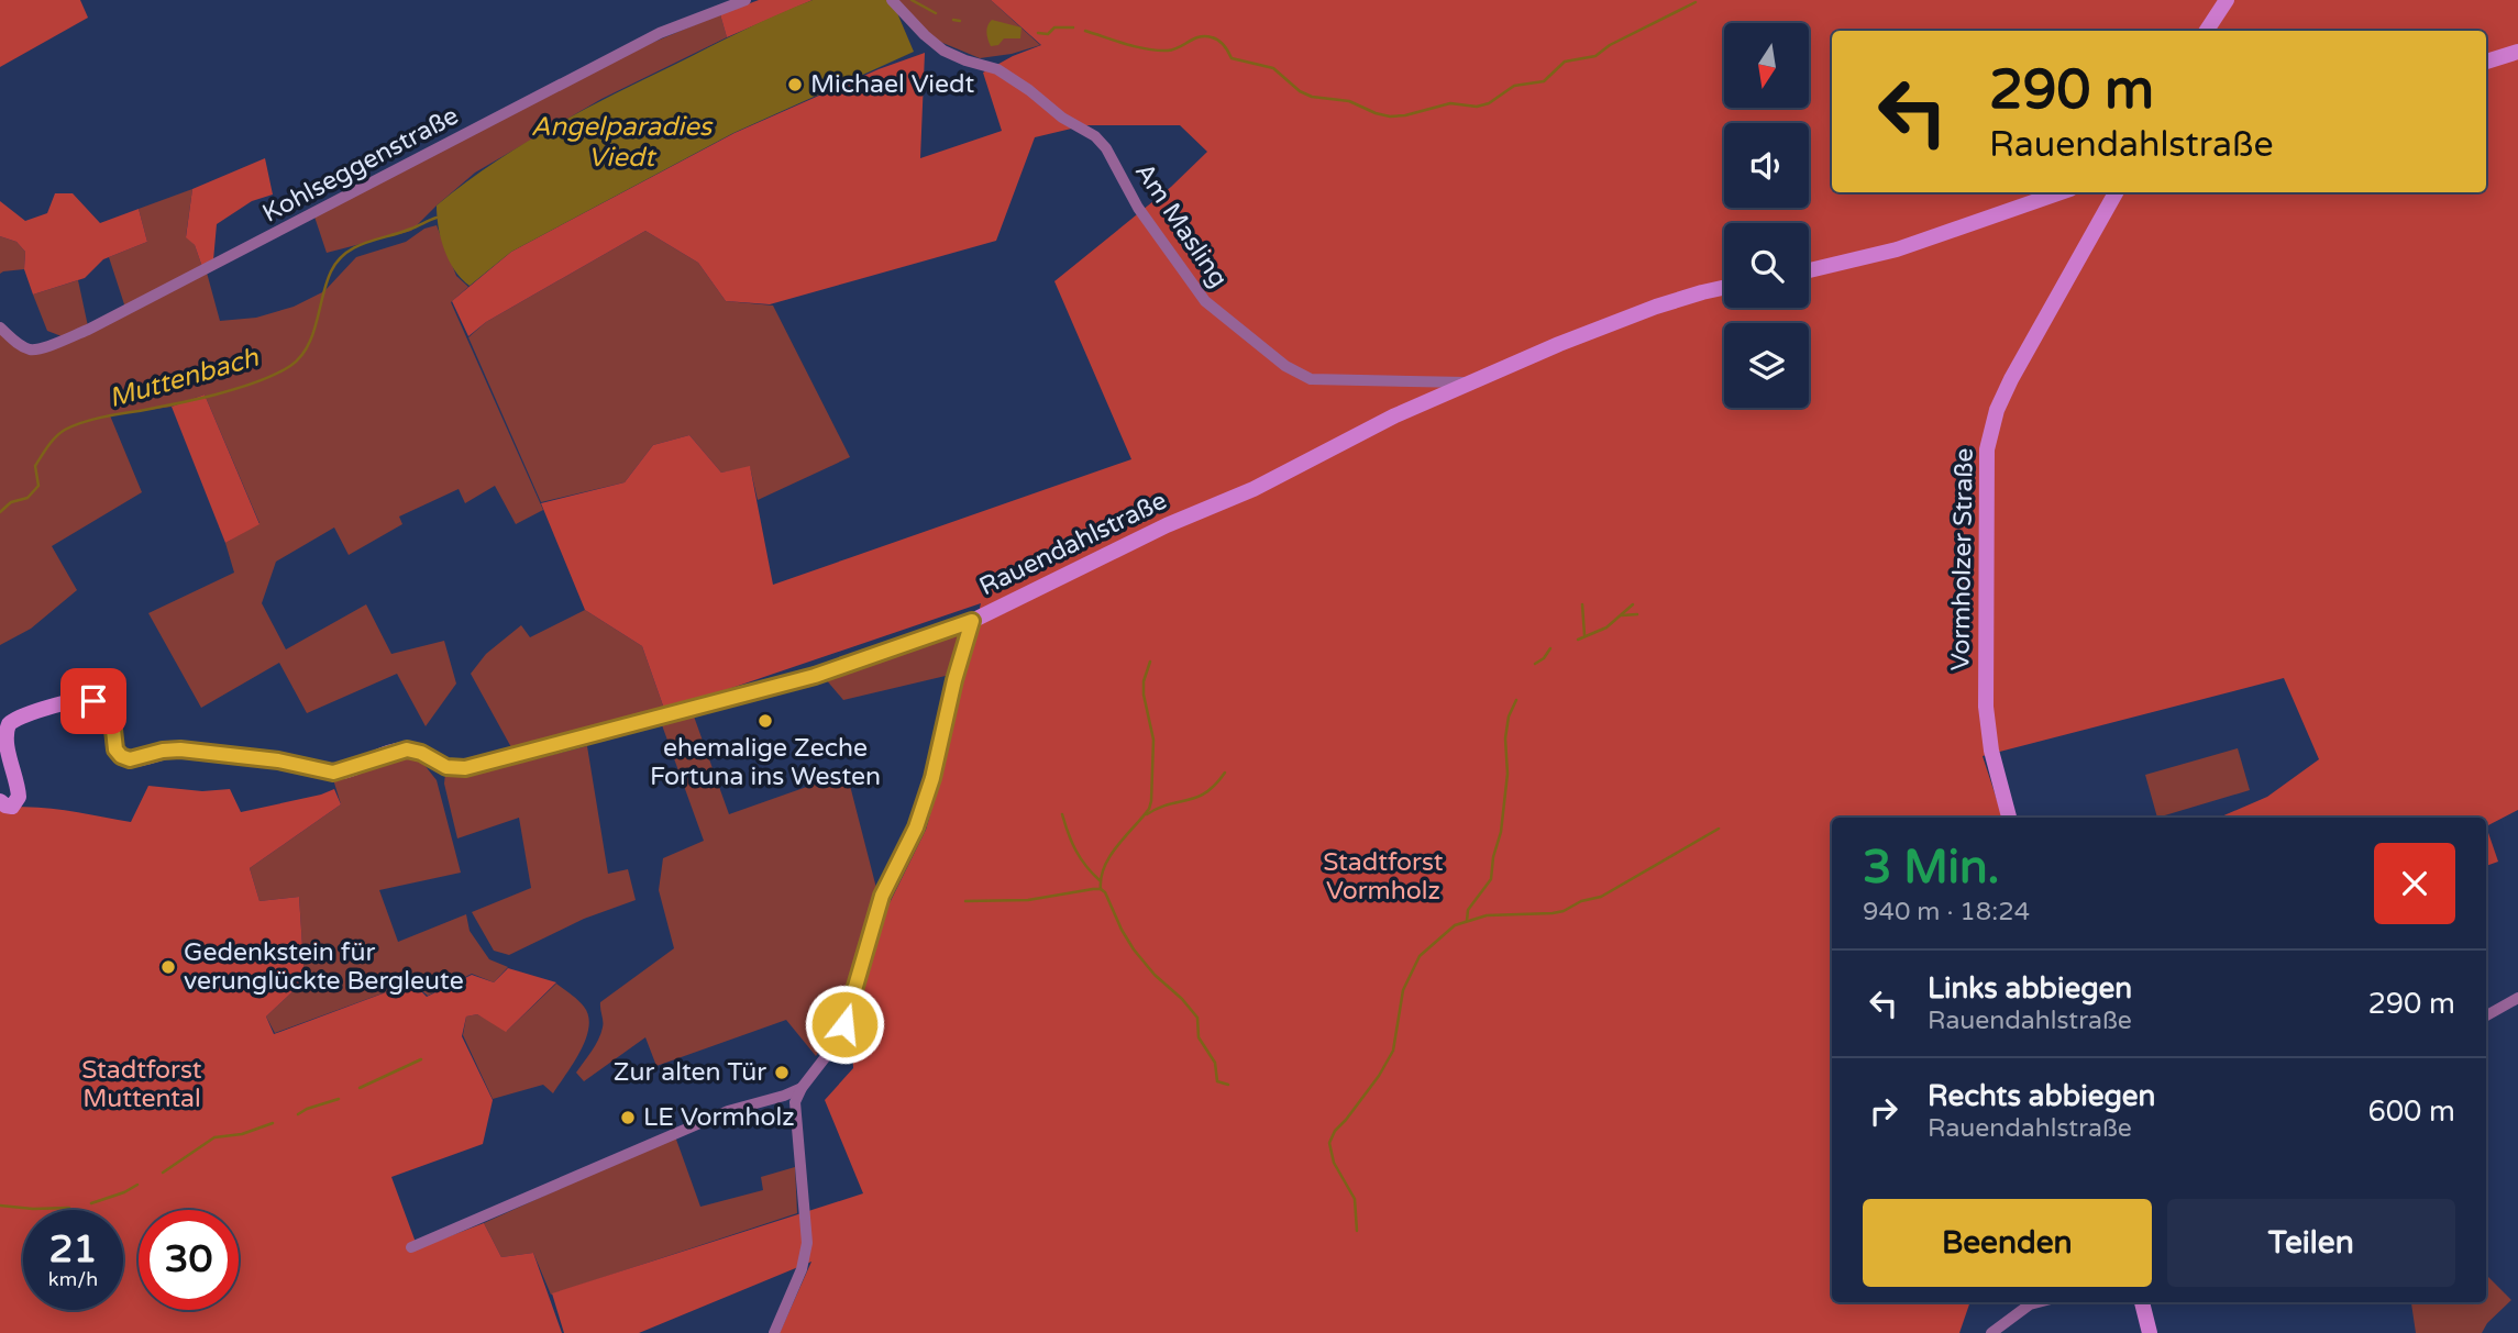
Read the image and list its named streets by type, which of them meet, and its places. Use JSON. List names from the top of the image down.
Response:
{
  "streets": {
    "street": [
      "Kohlseggenstraße",
      "Am Masling",
      "Rauendahlstraße",
      "Vormholzer Straße"
    ]
  },
  "crossings": [
    ["Am Masling", "Rauendahlstraße"]
  ],
  "water": ["Angelparadies Viedt", "Muttenbach"],
  "parks": ["Stadtforst Vormholz", "Stadtforst Muttental"],
  "places": [
    "Michael Viedt",
    "ehemalige Zeche Fortuna ins Westen",
    "Gedenkstein für verunglückte Bergleute",
    "Zur alten Tür",
    "LE Vormholz"
  ],
  "north": "bottom",
  "page": {
    "turn": ["290 m", "Rauendahlstraße"],
    "heading": ["3 Min.", "940 m · 18:24"],
    "list": [
      {
        "name": "Links abbiegen",
        "note": "Rauendahlstraße",
        "value": "290 m"
      },
      {
        "name": "Rechts abbiegen",
        "note": "Rauendahlstraße",
        "value": "600 m"
      }
    ],
    "buttons": ["Beenden", "Teilen"],
    "speed": "21 km/h",
    "limit": "30"
  }
}
